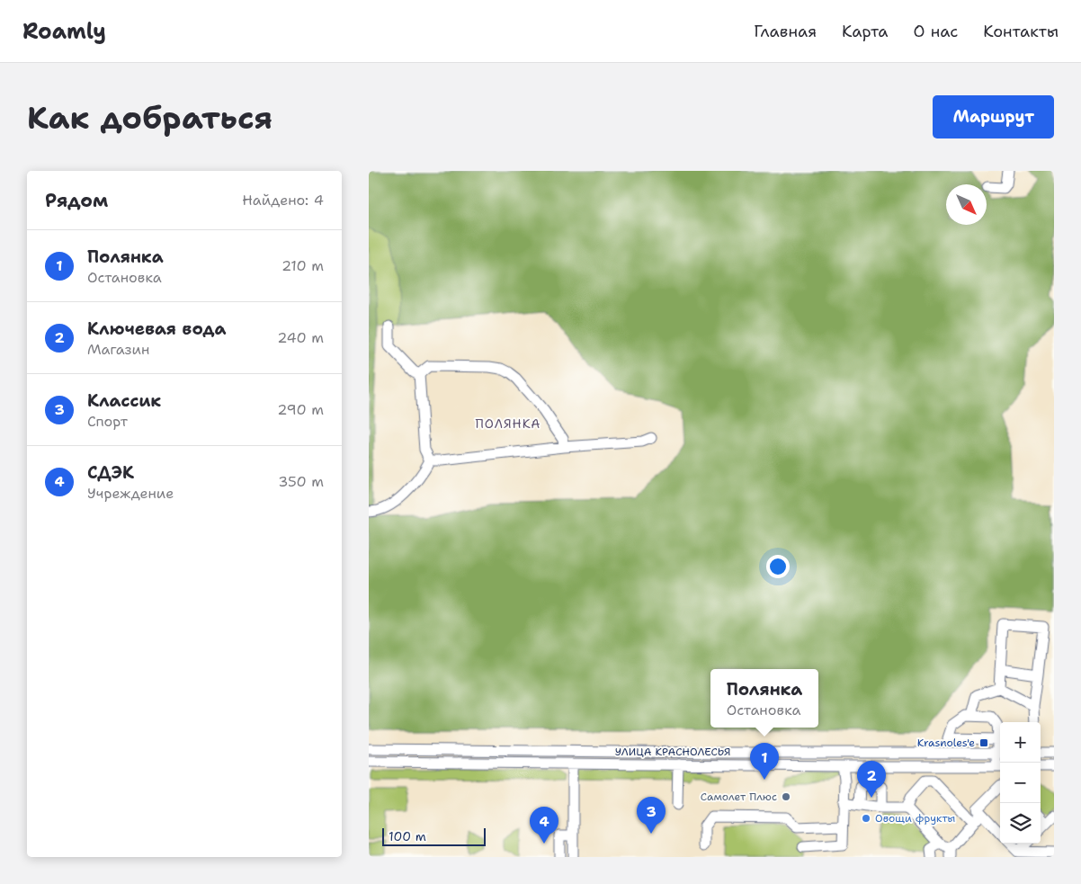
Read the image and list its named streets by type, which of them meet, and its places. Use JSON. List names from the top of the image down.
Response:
{
  "streets": {
    "street": ["УЛИЦА КРАСНОЛЕСЬЯ"]
  },
  "districts": ["ПОЛЯНКА"],
  "places": {
    "transit": ["Krasnoles'e"],
    "other": ["Самолет Плюс", "Овощи фрукты"]
  },
  "scale_bar": "100 m",
  "north": "bottom right",
  "page": {
    "header": "Roamly",
    "nav": [
      "Главная",
      "Карта",
      "О нас",
      "Контакты"
    ],
    "buttons": "Маршрут",
    "title": "Как добраться",
    "heading": ["Рядом", "Найдено: 4"],
    "list": [
      {
        "mark": "1",
        "name": "Полянка",
        "note": "Остановка",
        "value": "210 m"
      },
      {
        "mark": "2",
        "name": "Ключевая вода",
        "note": "Магазин",
        "value": "240 m"
      },
      {
        "mark": "3",
        "name": "Классик",
        "note": "Спорт",
        "value": "290 m"
      },
      {
        "mark": "4",
        "name": "СДЭК",
        "note": "Учреждение",
        "value": "350 m"
      }
    ],
    "popup": ["Полянка", "Остановка"],
    "map_buttons": ["+", "−"],
    "pins": [
      "1",
      "2",
      "3",
      "4"
    ],
    "scale": "100 m"
  }
}
